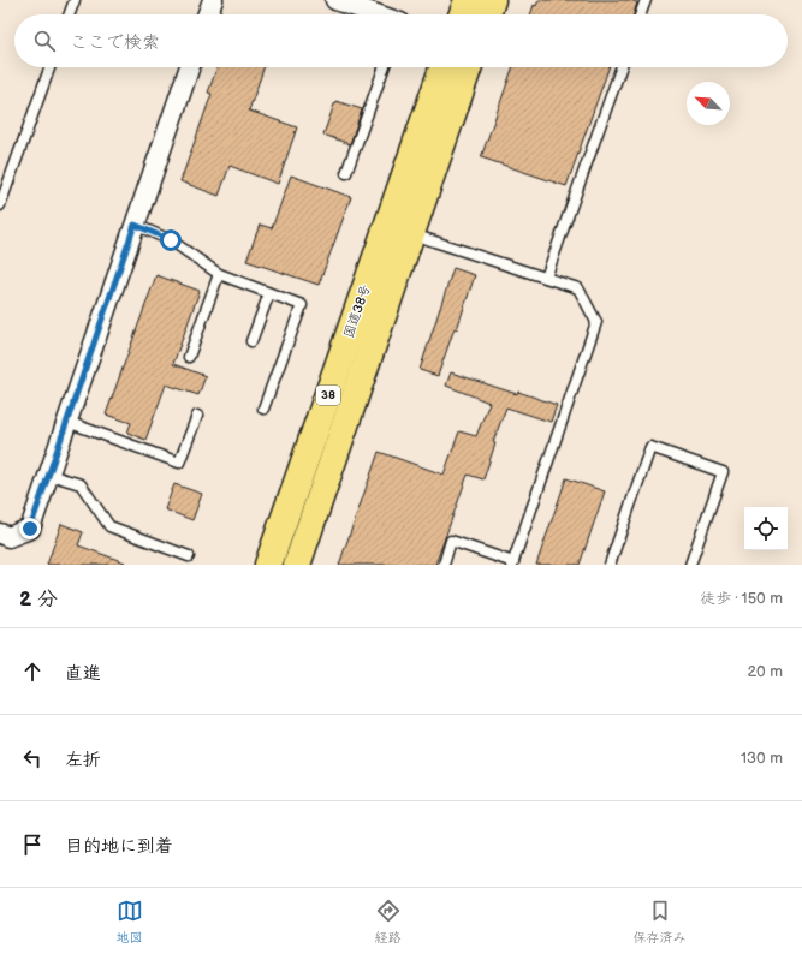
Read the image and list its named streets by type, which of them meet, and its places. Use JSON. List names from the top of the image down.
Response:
{
  "streets": {
    "highway": ["国道38号", "38"]
  },
  "north": "top left",
  "page": {
    "search": "ここで検索",
    "heading": ["2 分", "徒歩 · 150 m"],
    "list": [
      ["直進", "20 m"],
      ["左折", "130 m"],
      "目的地に到着"
    ],
    "nav": ["地図", "経路", "保存済み"]
  }
}
